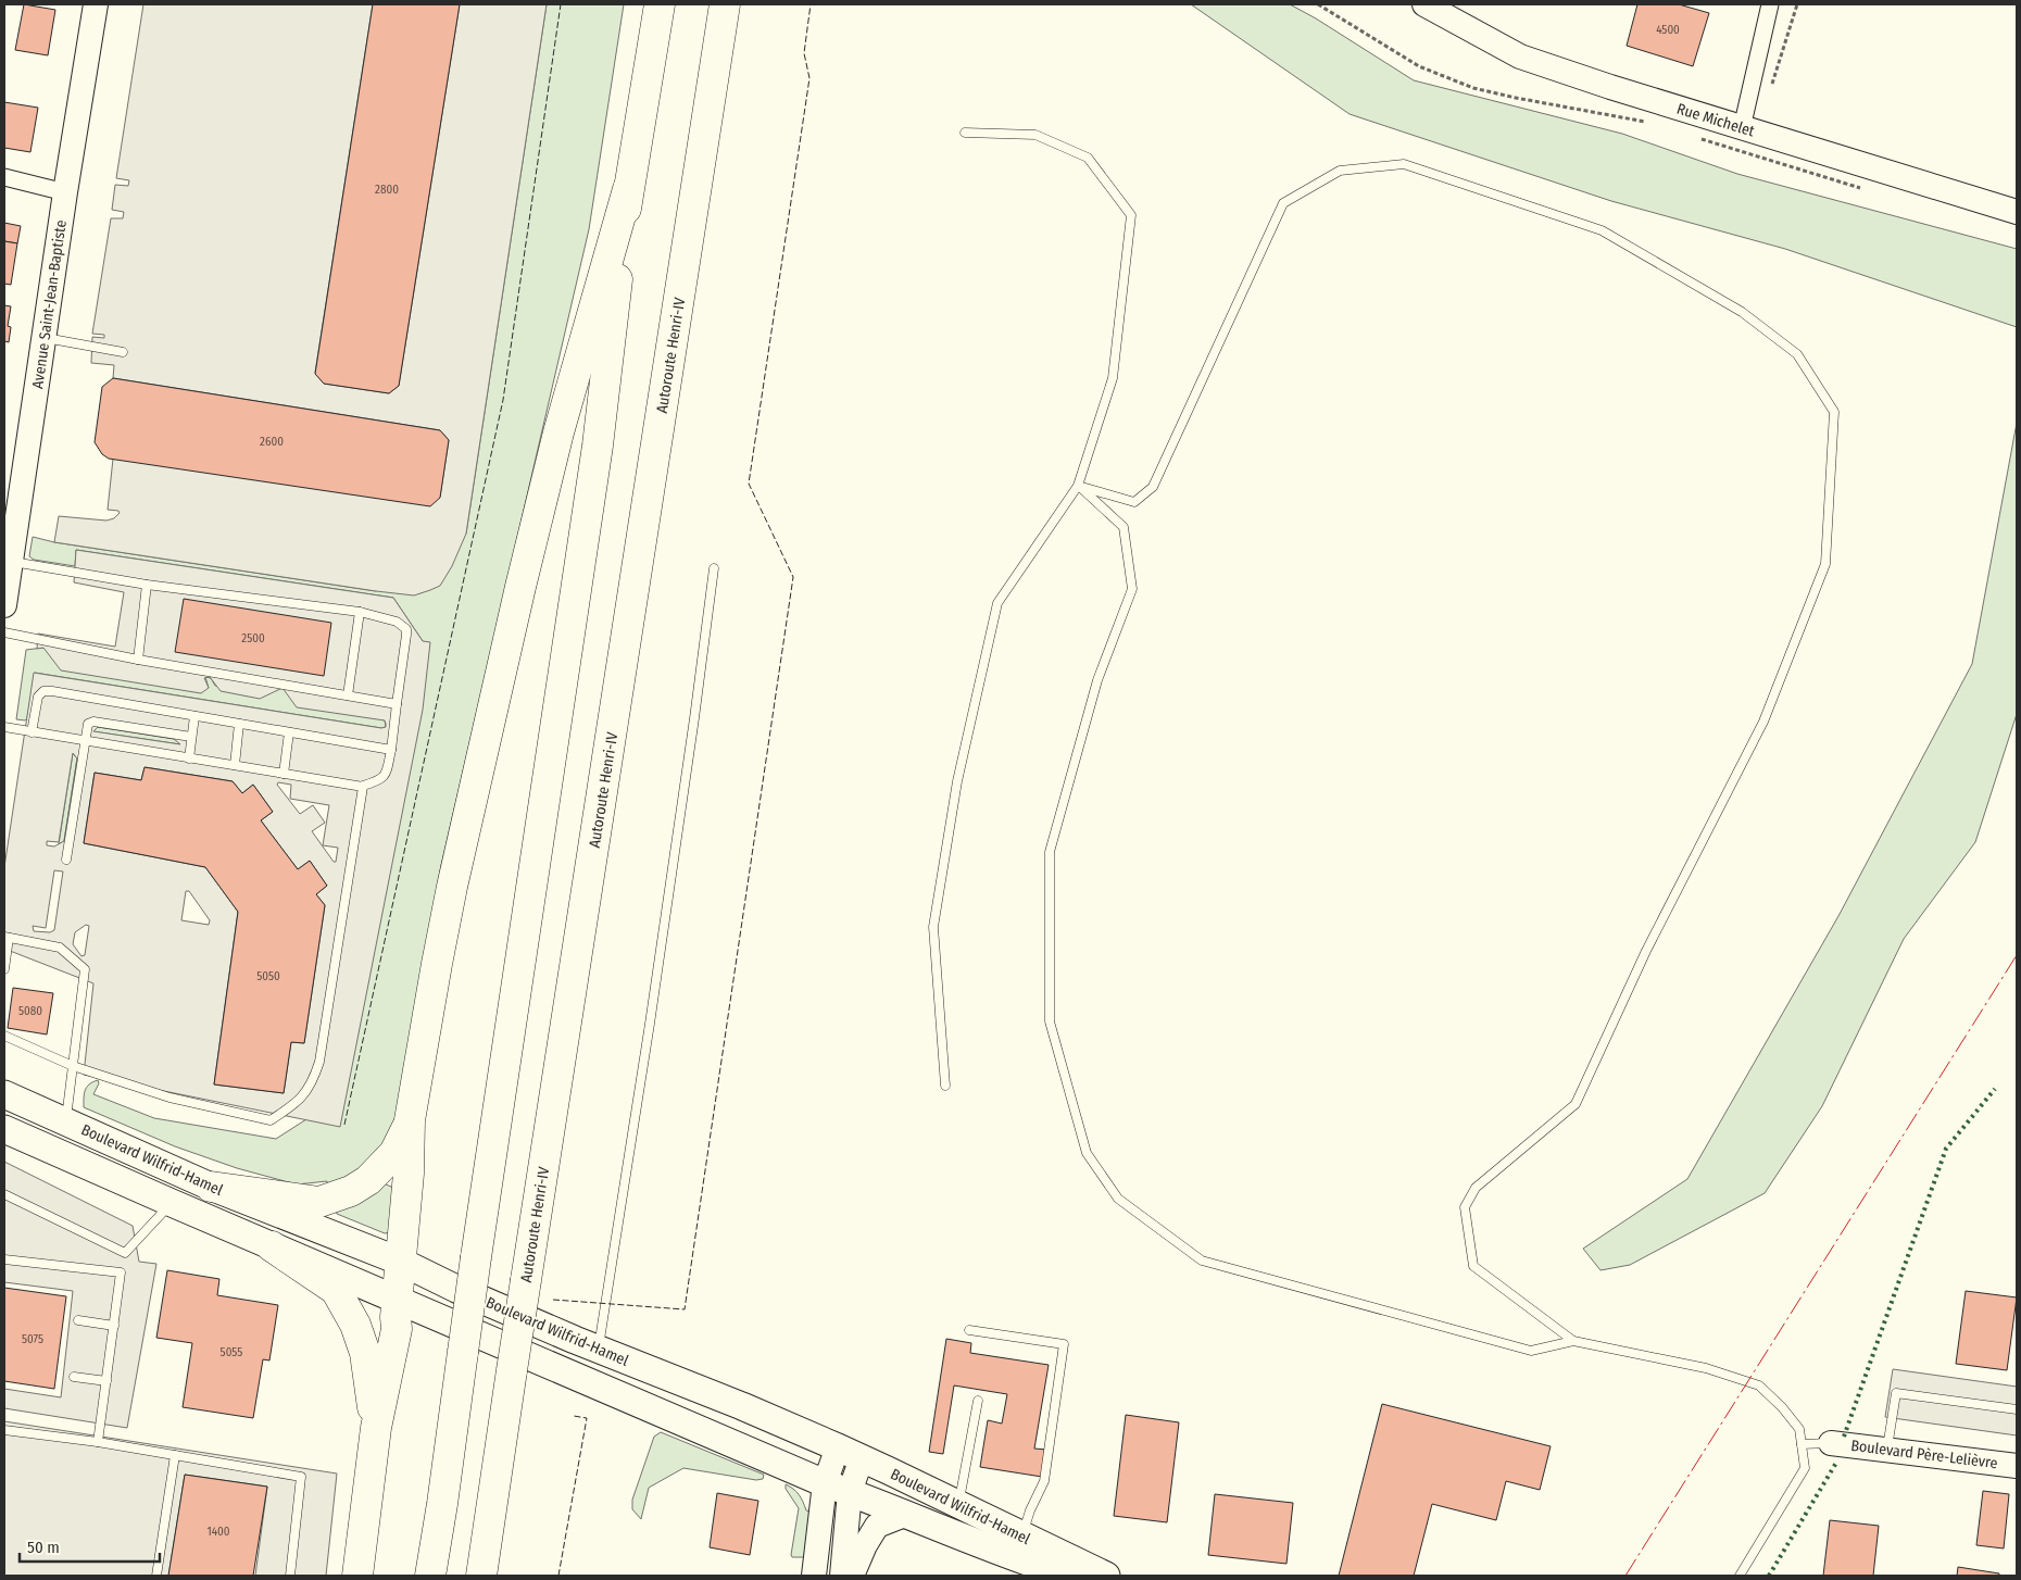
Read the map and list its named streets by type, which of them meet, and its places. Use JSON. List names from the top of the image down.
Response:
{
  "streets": {
    "highway": ["Autoroute Henri-IV"],
    "main road": ["Boulevard Wilfrid-Hamel"],
    "street": ["Rue Michelet", "Avenue Saint-Jean-Baptiste", "Boulevard Père-Lelièvre"]
  },
  "house_numbers": [
    "4500",
    "2800",
    "2600",
    "2500",
    "5050",
    "5080",
    "5075",
    "5055",
    "1400"
  ],
  "scale_bar": "50 m"
}
